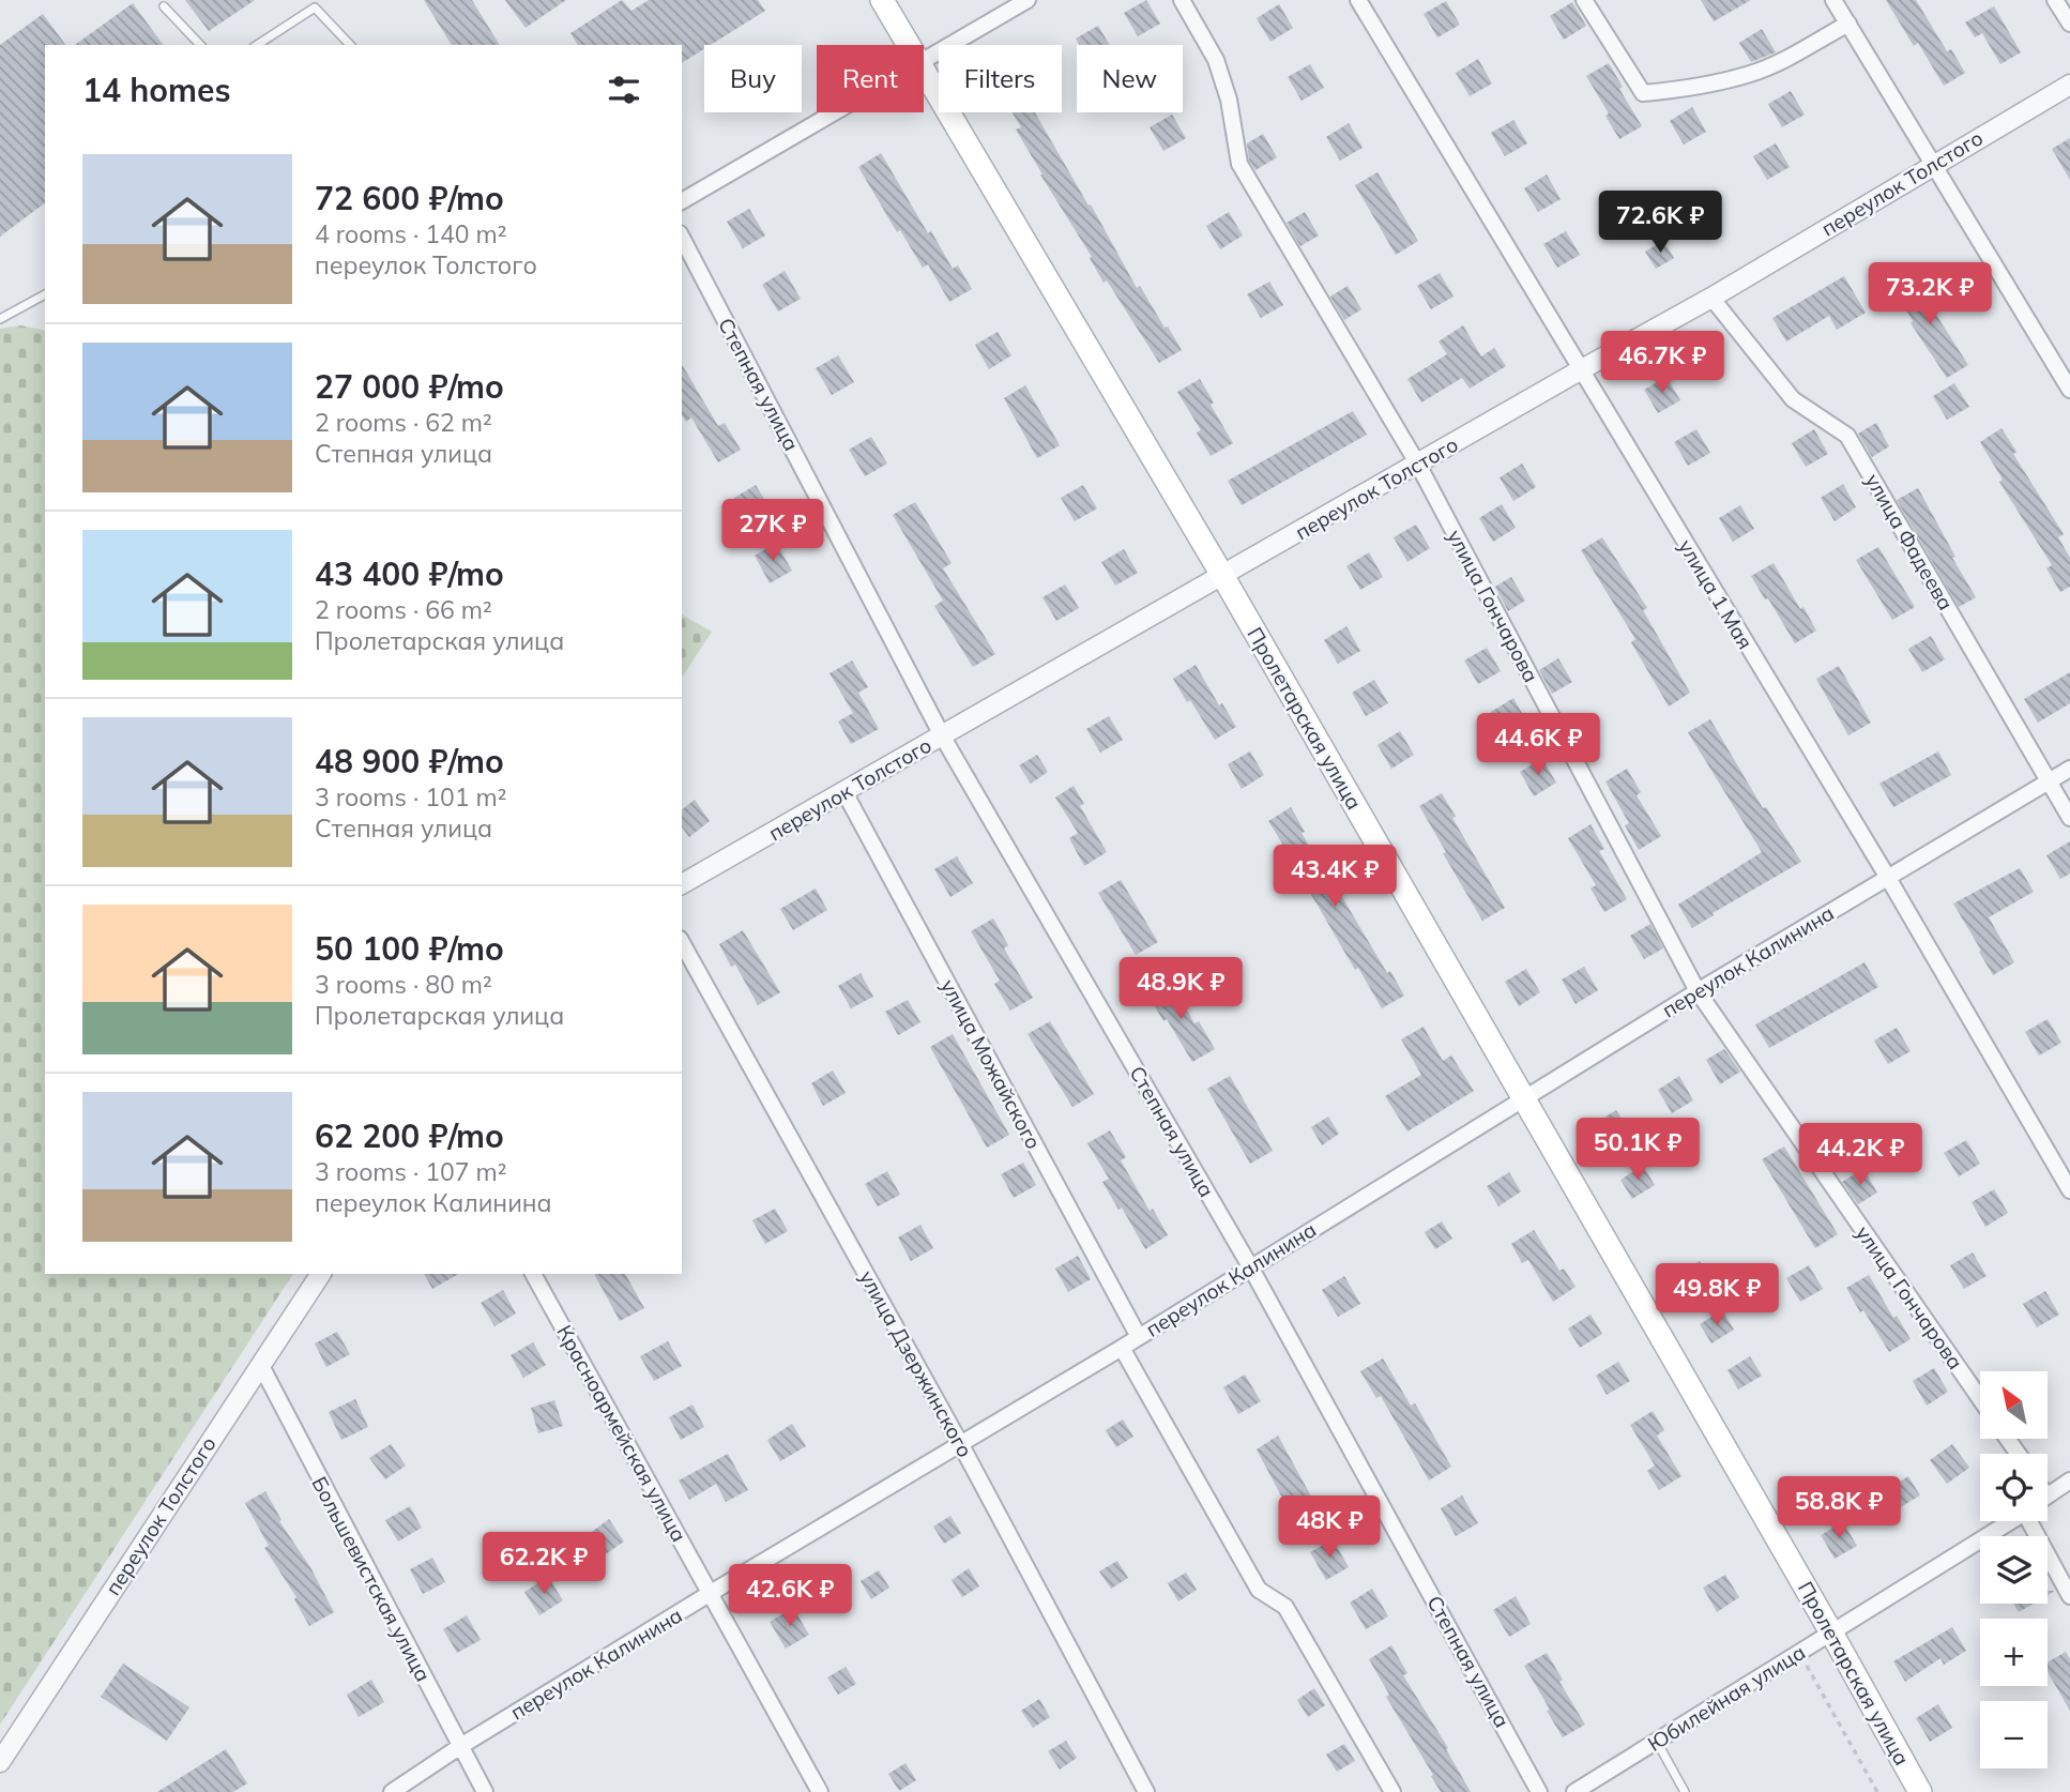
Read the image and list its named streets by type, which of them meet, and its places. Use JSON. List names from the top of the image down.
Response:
{
  "streets": {
    "main road": ["Пролетарская улица"],
    "street": [
      "переулок Толстого",
      "Степная улица",
      "улица Фадеева",
      "улица 1 Мая",
      "улица Гончарова",
      "переулок Калинина",
      "улица Можайского",
      "улица Дзержинского",
      "Красноармейская улица",
      "Большевистская улица",
      "Юбилейная улица"
    ]
  },
  "crossings": [
    ["переулок Толстого", "Степная улица"],
    ["переулок Толстого", "улица Фадеева"],
    ["переулок Толстого", "улица 1 Мая"],
    ["переулок Толстого", "улица Гончарова"],
    ["переулок Толстого", "Пролетарская улица"],
    ["переулок Толстого", "улица Можайского"],
    ["переулок Толстого", "Большевистская улица"],
    ["Степная улица", "переулок Калинина"],
    ["улица Фадеева", "переулок Калинина"],
    ["улица 1 Мая", "переулок Калинина"],
    ["улица Гончарова", "переулок Калинина"],
    ["Пролетарская улица", "переулок Калинина"],
    ["Пролетарская улица", "Юбилейная улица"],
    ["переулок Калинина", "улица Можайского"],
    ["переулок Калинина", "улица Дзержинского"],
    ["переулок Калинина", "Красноармейская улица"],
    ["переулок Калинина", "Большевистская улица"]
  ],
  "north": "top left",
  "page": {
    "chip": [
      "Buy",
      "Rent",
      "Filters",
      "New"
    ],
    "heading": "14 homes",
    "list": [
      {
        "name": "72 600 ₽/mo",
        "note": "4 rooms · 140 m² · переулок Толстого"
      },
      {
        "name": "27 000 ₽/mo",
        "note": "2 rooms · 62 m² · Степная улица"
      },
      {
        "name": "43 400 ₽/mo",
        "note": "2 rooms · 66 m² · Пролетарская улица"
      },
      {
        "name": "48 900 ₽/mo",
        "note": "3 rooms · 101 m² · Степная улица"
      },
      {
        "name": "50 100 ₽/mo",
        "note": "3 rooms · 80 m² · Пролетарская улица"
      },
      {
        "name": "62 200 ₽/mo",
        "note": "3 rooms · 107 m² · переулок Калинина"
      }
    ],
    "price": [
      "72.6K ₽",
      "73.2K ₽",
      "46.7K ₽",
      "27K ₽",
      "44.6K ₽",
      "43.4K ₽",
      "48.9K ₽",
      "50.1K ₽",
      "44.2K ₽",
      "49.8K ₽",
      "58.8K ₽",
      "48K ₽",
      "62.2K ₽",
      "42.6K ₽"
    ],
    "map_buttons": ["+", "−"]
  }
}
